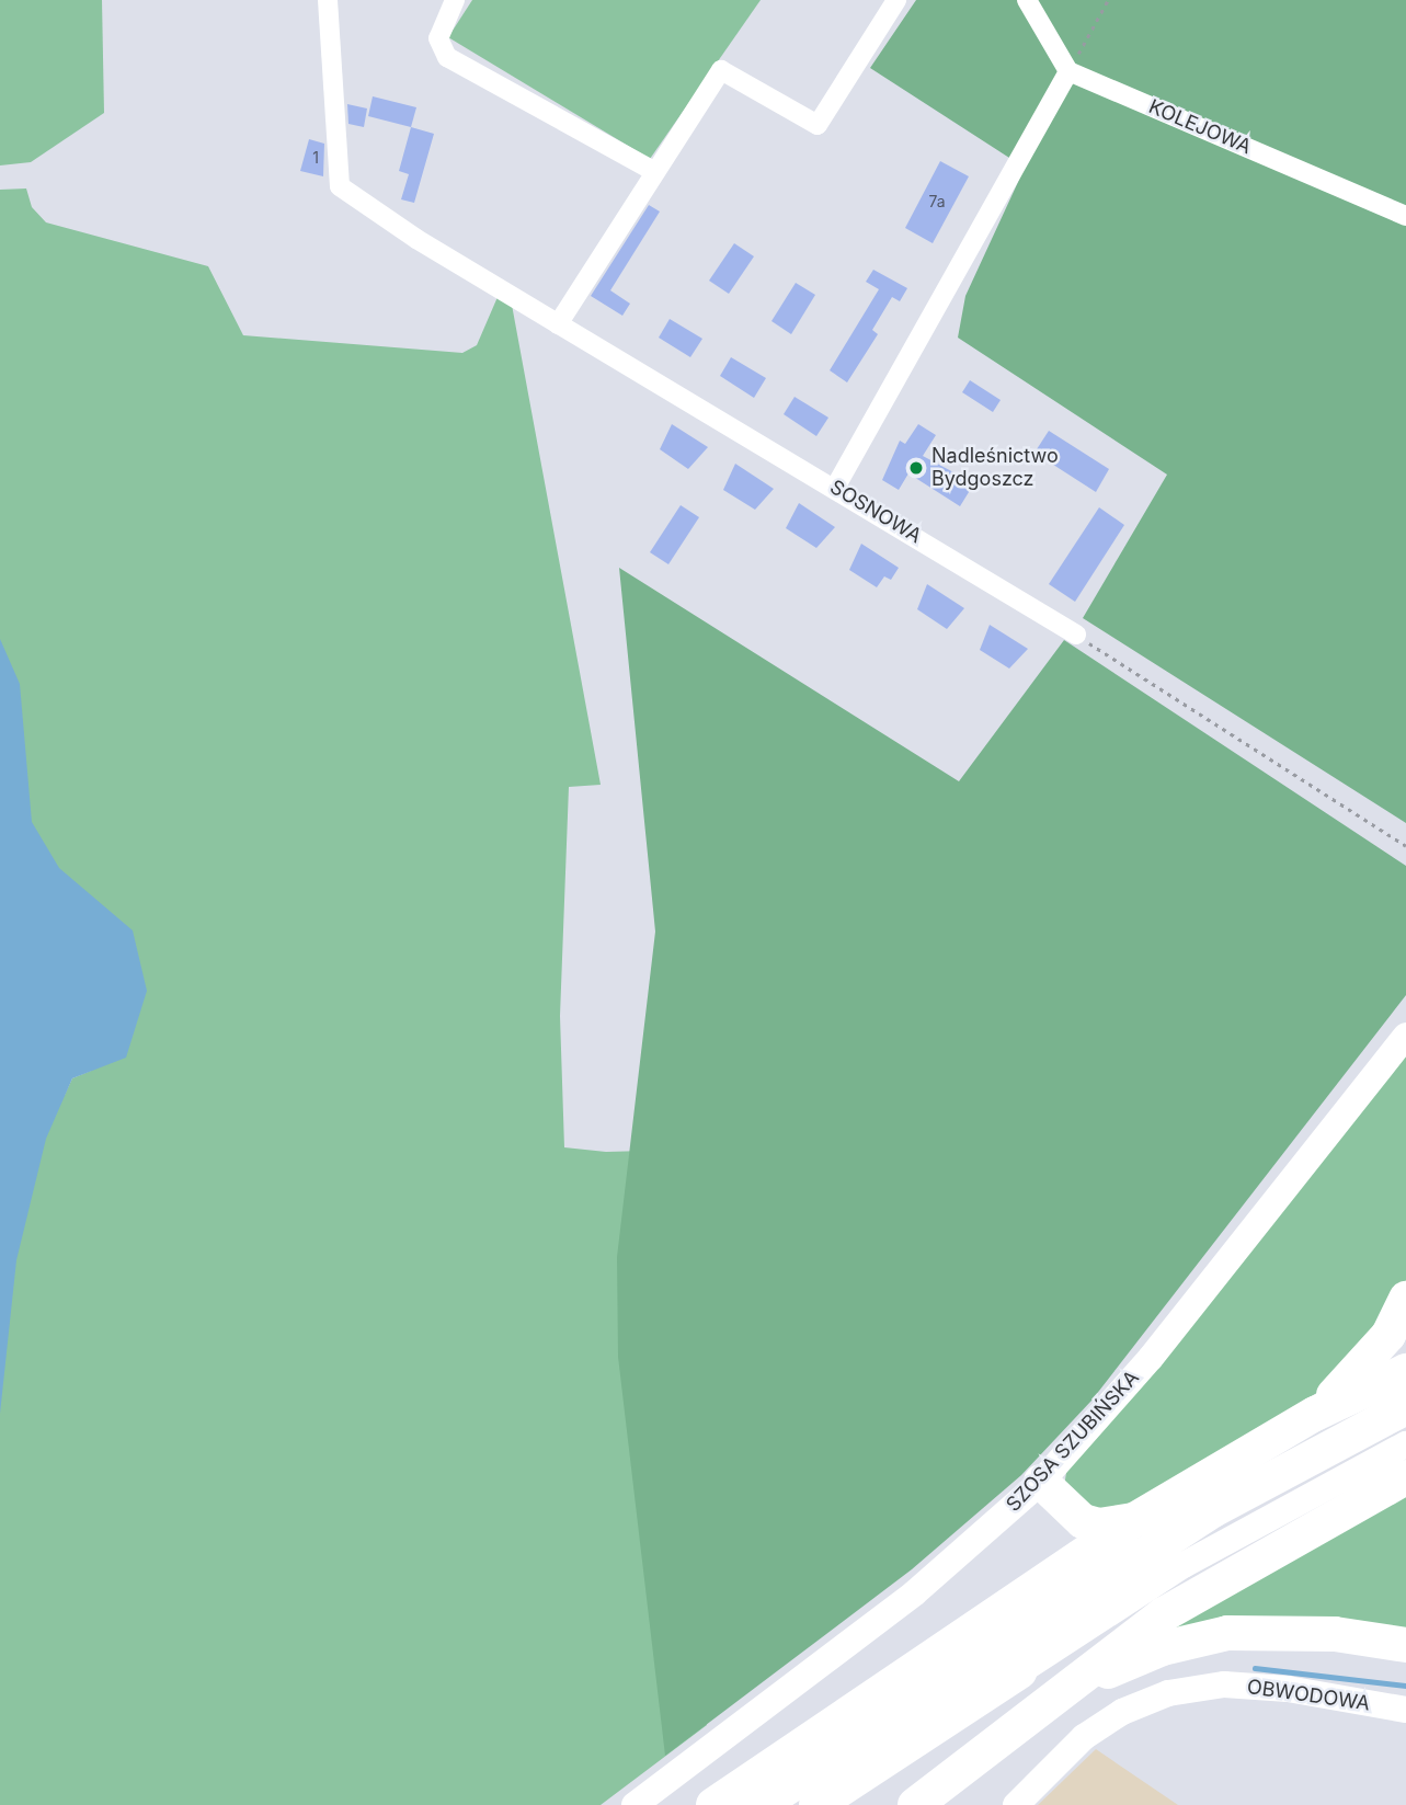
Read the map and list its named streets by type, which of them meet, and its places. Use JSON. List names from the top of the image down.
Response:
{
  "streets": {
    "street": [
      "KOLEJOWA",
      "SOSNOWA",
      "SZOSA SZUBIŃSKA",
      "OBWODOWA"
    ]
  },
  "places": ["Nadleśnictwo Bydgoszcz"],
  "house_numbers": ["1", "7a"]
}
